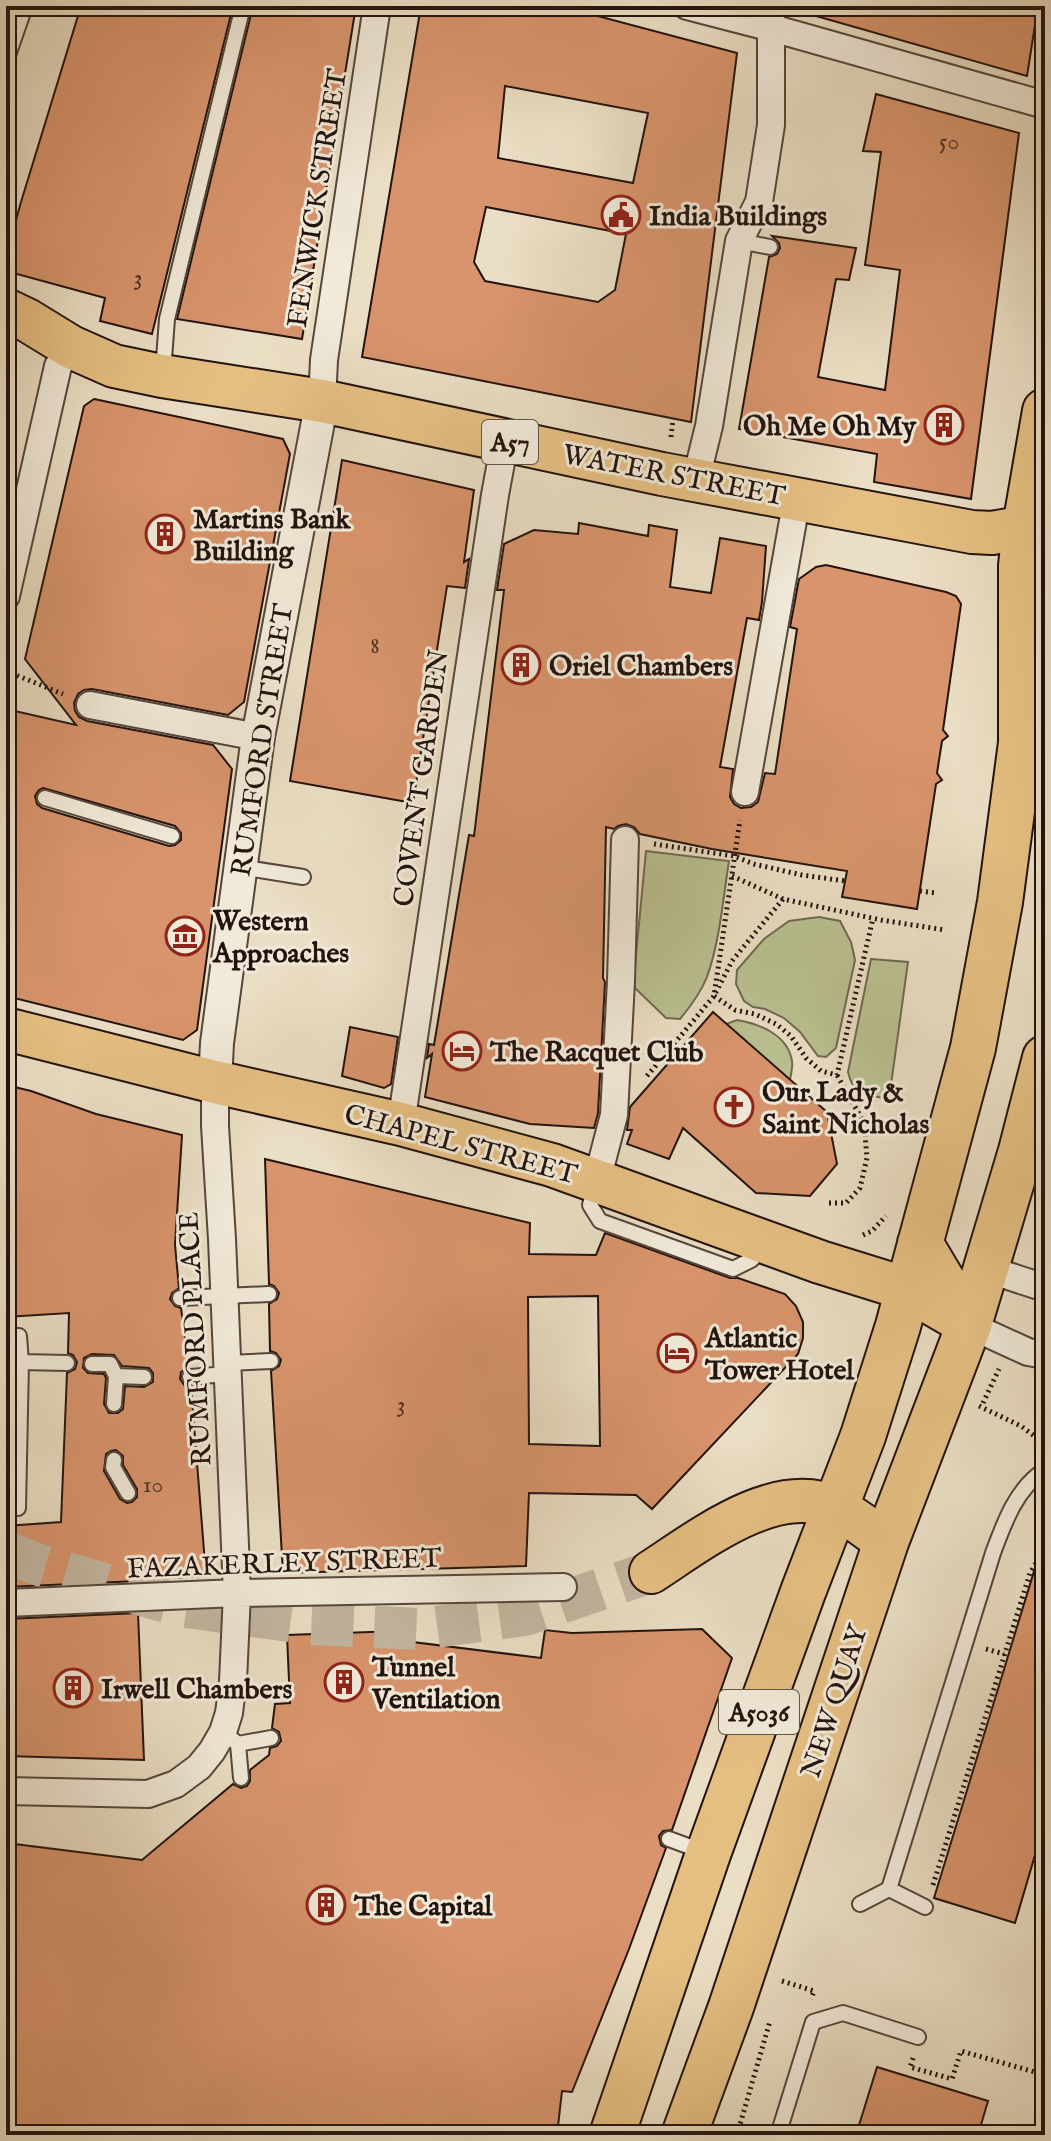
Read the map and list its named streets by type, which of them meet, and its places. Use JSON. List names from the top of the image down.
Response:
{
  "streets": {
    "highway": ["NEW QUAY", "A5036"],
    "main road": ["A57", "WATER STREET", "CHAPEL STREET"],
    "street": [
      "FENWICK STREET",
      "RUMFORD STREET",
      "COVENT GARDEN",
      "RUMFORD PLACE",
      "FAZAKERLEY STREET"
    ]
  },
  "crossings": [
    ["FENWICK STREET", "WATER STREET"],
    ["FENWICK STREET", "RUMFORD STREET"],
    ["WATER STREET", "RUMFORD STREET"],
    ["WATER STREET", "COVENT GARDEN"],
    ["WATER STREET", "A5036"],
    ["RUMFORD STREET", "CHAPEL STREET"],
    ["RUMFORD STREET", "RUMFORD PLACE"],
    ["COVENT GARDEN", "CHAPEL STREET"],
    ["CHAPEL STREET", "RUMFORD PLACE"],
    ["CHAPEL STREET", "A5036"],
    ["RUMFORD PLACE", "FAZAKERLEY STREET"],
    ["NEW QUAY", "A5036"]
  ],
  "places": {
    "public building": ["India Buildings"],
    "building": [
      "Oh Me Oh My",
      "Martins Bank Building",
      "Oriel Chambers",
      "Tunnel Ventilation",
      "Irwell Chambers",
      "The Capital"
    ],
    "museum": ["Western Approaches"],
    "hotel": ["The Racquet Club", "Atlantic Tower Hotel"],
    "church": ["Our Lady & Saint Nicholas"]
  },
  "house_numbers": [
    "50",
    "3",
    "8",
    "3",
    "10"
  ]
}
